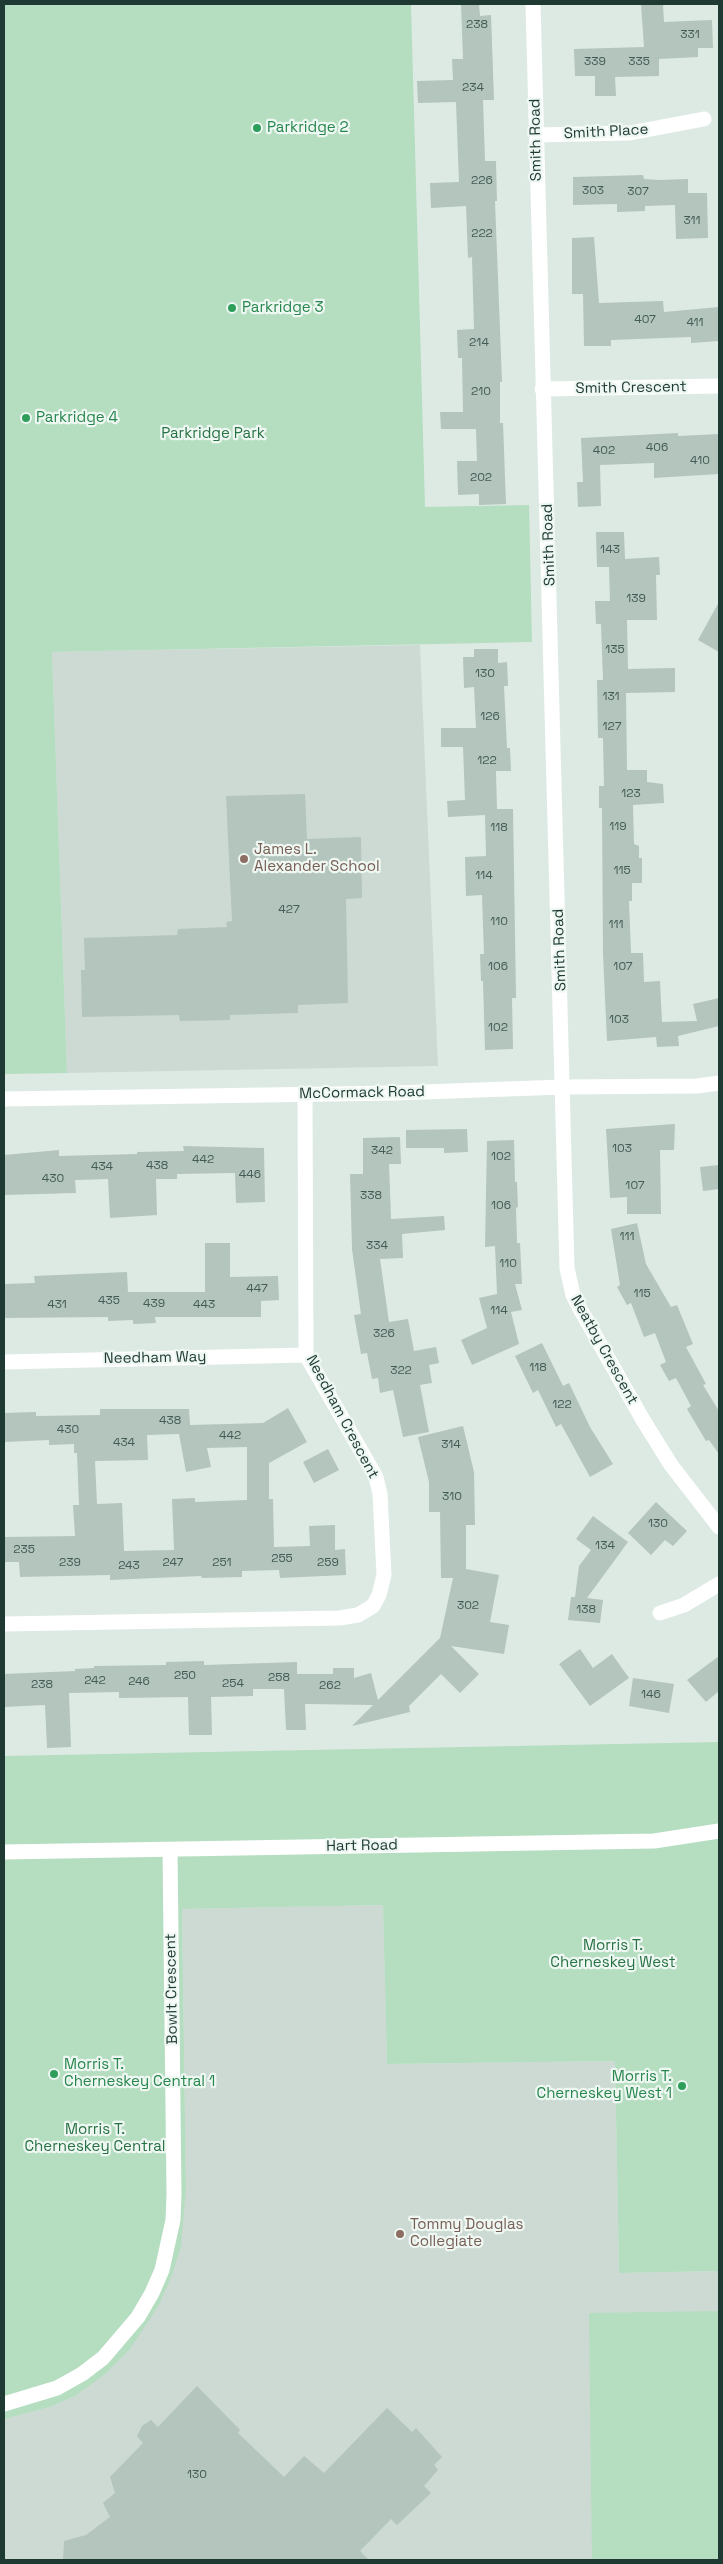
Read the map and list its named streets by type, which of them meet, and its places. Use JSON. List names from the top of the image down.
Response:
{
  "streets": {
    "street": [
      "Smith Place",
      "Smith Road",
      "Smith Crescent",
      "McCormack Road",
      "Neatby Crescent",
      "Needham Way",
      "Needham Crescent",
      "Hart Road",
      "Bowlt Crescent"
    ]
  },
  "crossings": [
    ["Smith Place", "Smith Road"],
    ["Smith Road", "Smith Crescent"],
    ["Smith Road", "McCormack Road"],
    ["Smith Road", "Neatby Crescent"],
    ["McCormack Road", "Neatby Crescent"],
    ["McCormack Road", "Needham Crescent"],
    ["Needham Way", "Needham Crescent"],
    ["Hart Road", "Bowlt Crescent"]
  ],
  "parks": ["Parkridge Park", "Morris T. Cherneskey West", "Morris T. Cherneskey Central"],
  "places": [
    "Parkridge 2",
    "Parkridge 3",
    "Parkridge 4",
    "James L. Alexander School",
    "Morris T. Cherneskey Central 1",
    "Morris T. Cherneskey West 1",
    "Tommy Douglas Collegiate"
  ],
  "house_numbers": [
    "238",
    "331",
    "339",
    "335",
    "234",
    "226",
    "303",
    "307",
    "311",
    "222",
    "407",
    "411",
    "214",
    "210",
    "406",
    "402",
    "410",
    "202",
    "143",
    "139",
    "135",
    "130",
    "131",
    "126",
    "127",
    "122",
    "123",
    "119",
    "118",
    "115",
    "114",
    "427",
    "110",
    "111",
    "106",
    "107",
    "103",
    "102",
    "103",
    "342",
    "102",
    "442",
    "438",
    "434",
    "446",
    "430",
    "107",
    "338",
    "106",
    "111",
    "334",
    "110",
    "447",
    "115",
    "435",
    "439",
    "431",
    "443",
    "114",
    "326",
    "118",
    "322",
    "122",
    "438",
    "430",
    "442",
    "434",
    "314",
    "310",
    "130",
    "134",
    "235",
    "255",
    "239",
    "247",
    "251",
    "259",
    "243",
    "302",
    "138",
    "250",
    "258",
    "242",
    "246",
    "254",
    "238",
    "262",
    "146",
    "130"
  ]
}
